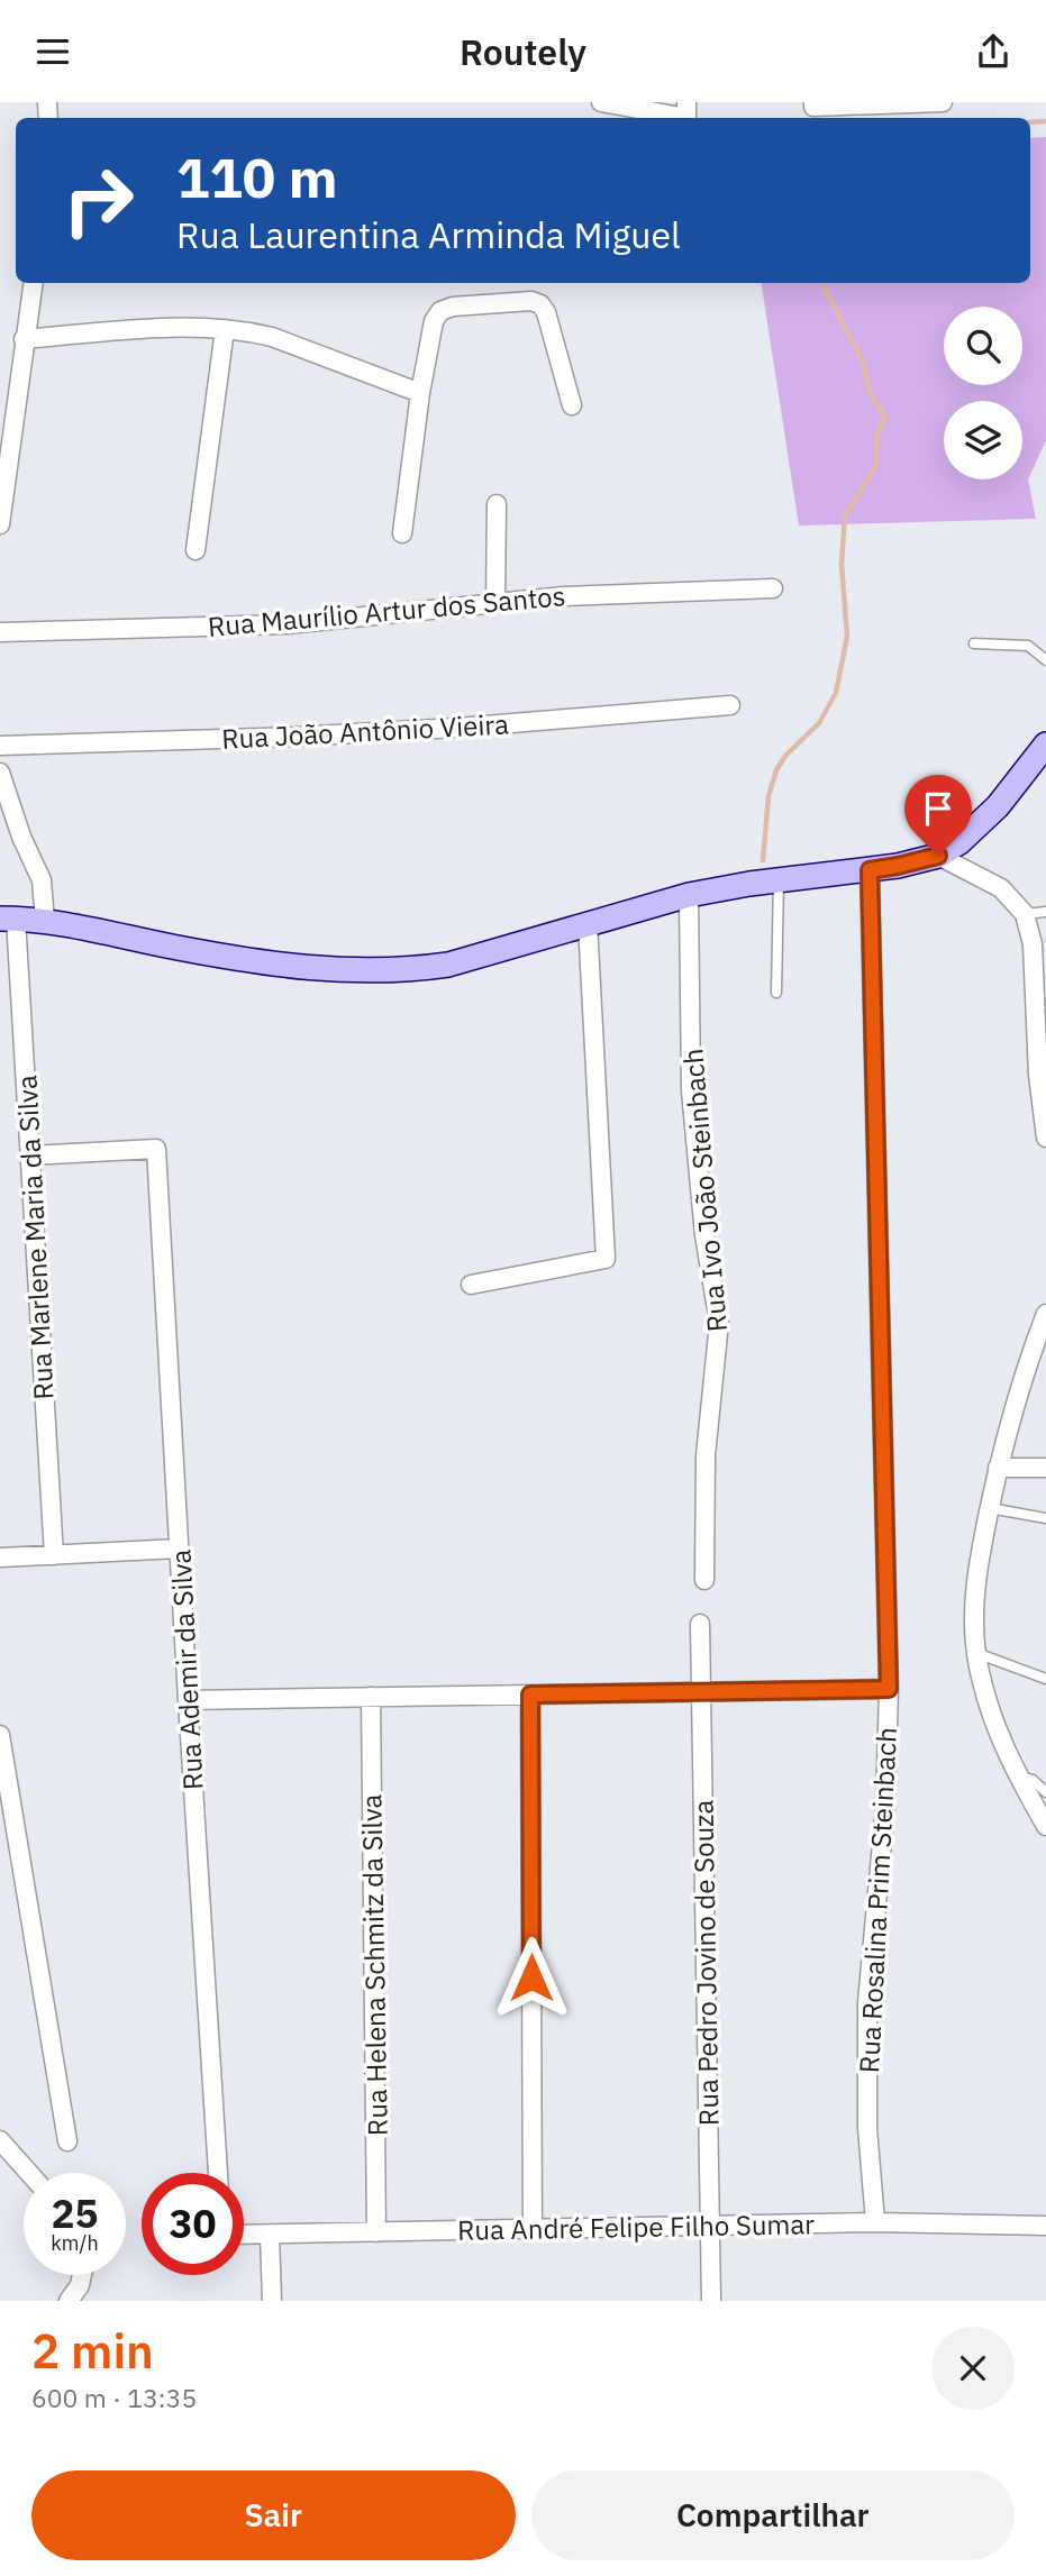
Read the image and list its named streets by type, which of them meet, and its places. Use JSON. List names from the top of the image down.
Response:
{
  "streets": {
    "street": [
      "Rua Maurílio Artur dos Santos",
      "Rua João Antônio Vieira",
      "Rua Ivo João Steinbach",
      "Rua Marlene Maria da Silva",
      "Rua Ademir da Silva",
      "Rua Rosalina Prim Steinbach",
      "Rua Pedro Jovino de Souza",
      "Rua Helena Schmitz da Silva",
      "Rua André Felipe Filho Sumar"
    ]
  },
  "crossings": [
    ["Rua Marlene Maria da Silva", "Rua Ademir da Silva"],
    ["Rua Rosalina Prim Steinbach", "Rua André Felipe Filho Sumar"],
    ["Rua Pedro Jovino de Souza", "Rua André Felipe Filho Sumar"],
    ["Rua Helena Schmitz da Silva", "Rua André Felipe Filho Sumar"]
  ],
  "page": {
    "header": "Routely",
    "turn": ["110 m", "Rua Laurentina Arminda Miguel"],
    "speed": "25 km/h",
    "limit": "30",
    "heading": ["2 min", "600 m · 13:35"],
    "buttons": ["Sair", "Compartilhar"]
  }
}
